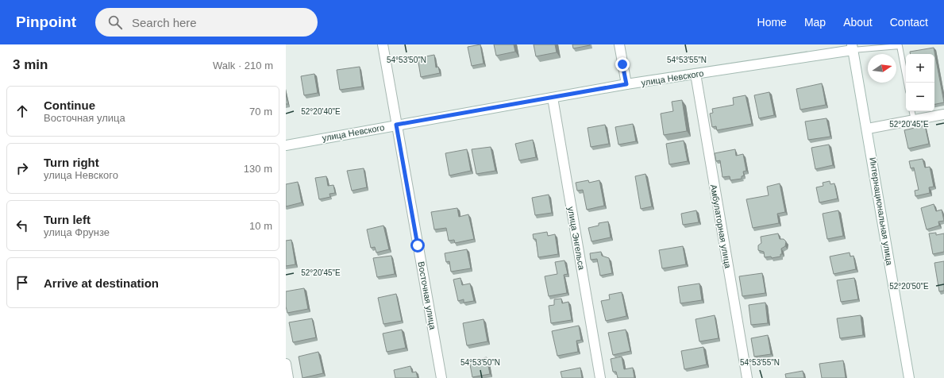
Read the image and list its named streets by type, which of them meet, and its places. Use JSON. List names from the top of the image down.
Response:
{
  "streets": {
    "street": [
      "улица Невского",
      "Интернациональная улица",
      "Амбулаторная улица",
      "улица Энгельса",
      "Восточная улица"
    ]
  },
  "crossings": [
    ["улица Невского", "Интернациональная улица"],
    ["улица Невского", "Амбулаторная улица"],
    ["улица Невского", "улица Энгельса"],
    ["улица Невского", "Восточная улица"]
  ],
  "north": "right",
  "page": {
    "header": "Pinpoint",
    "search": "Search here",
    "nav": [
      "Home",
      "Map",
      "About",
      "Contact"
    ],
    "heading": ["3 min", "Walk · 210 m"],
    "map_buttons": ["+", "−"],
    "list": [
      ["Continue", "Восточная улица", "70 m"],
      ["Turn right", "улица Невского", "130 m"],
      ["Turn left", "улица Фрунзе", "10 m"],
      "Arrive at destination"
    ]
  },
  "coordinates": [
    "54°53'50\"N",
    "54°53'55\"N",
    "52°20'40\"E",
    "52°20'45\"E",
    "52°20'50\"E"
  ]
}
